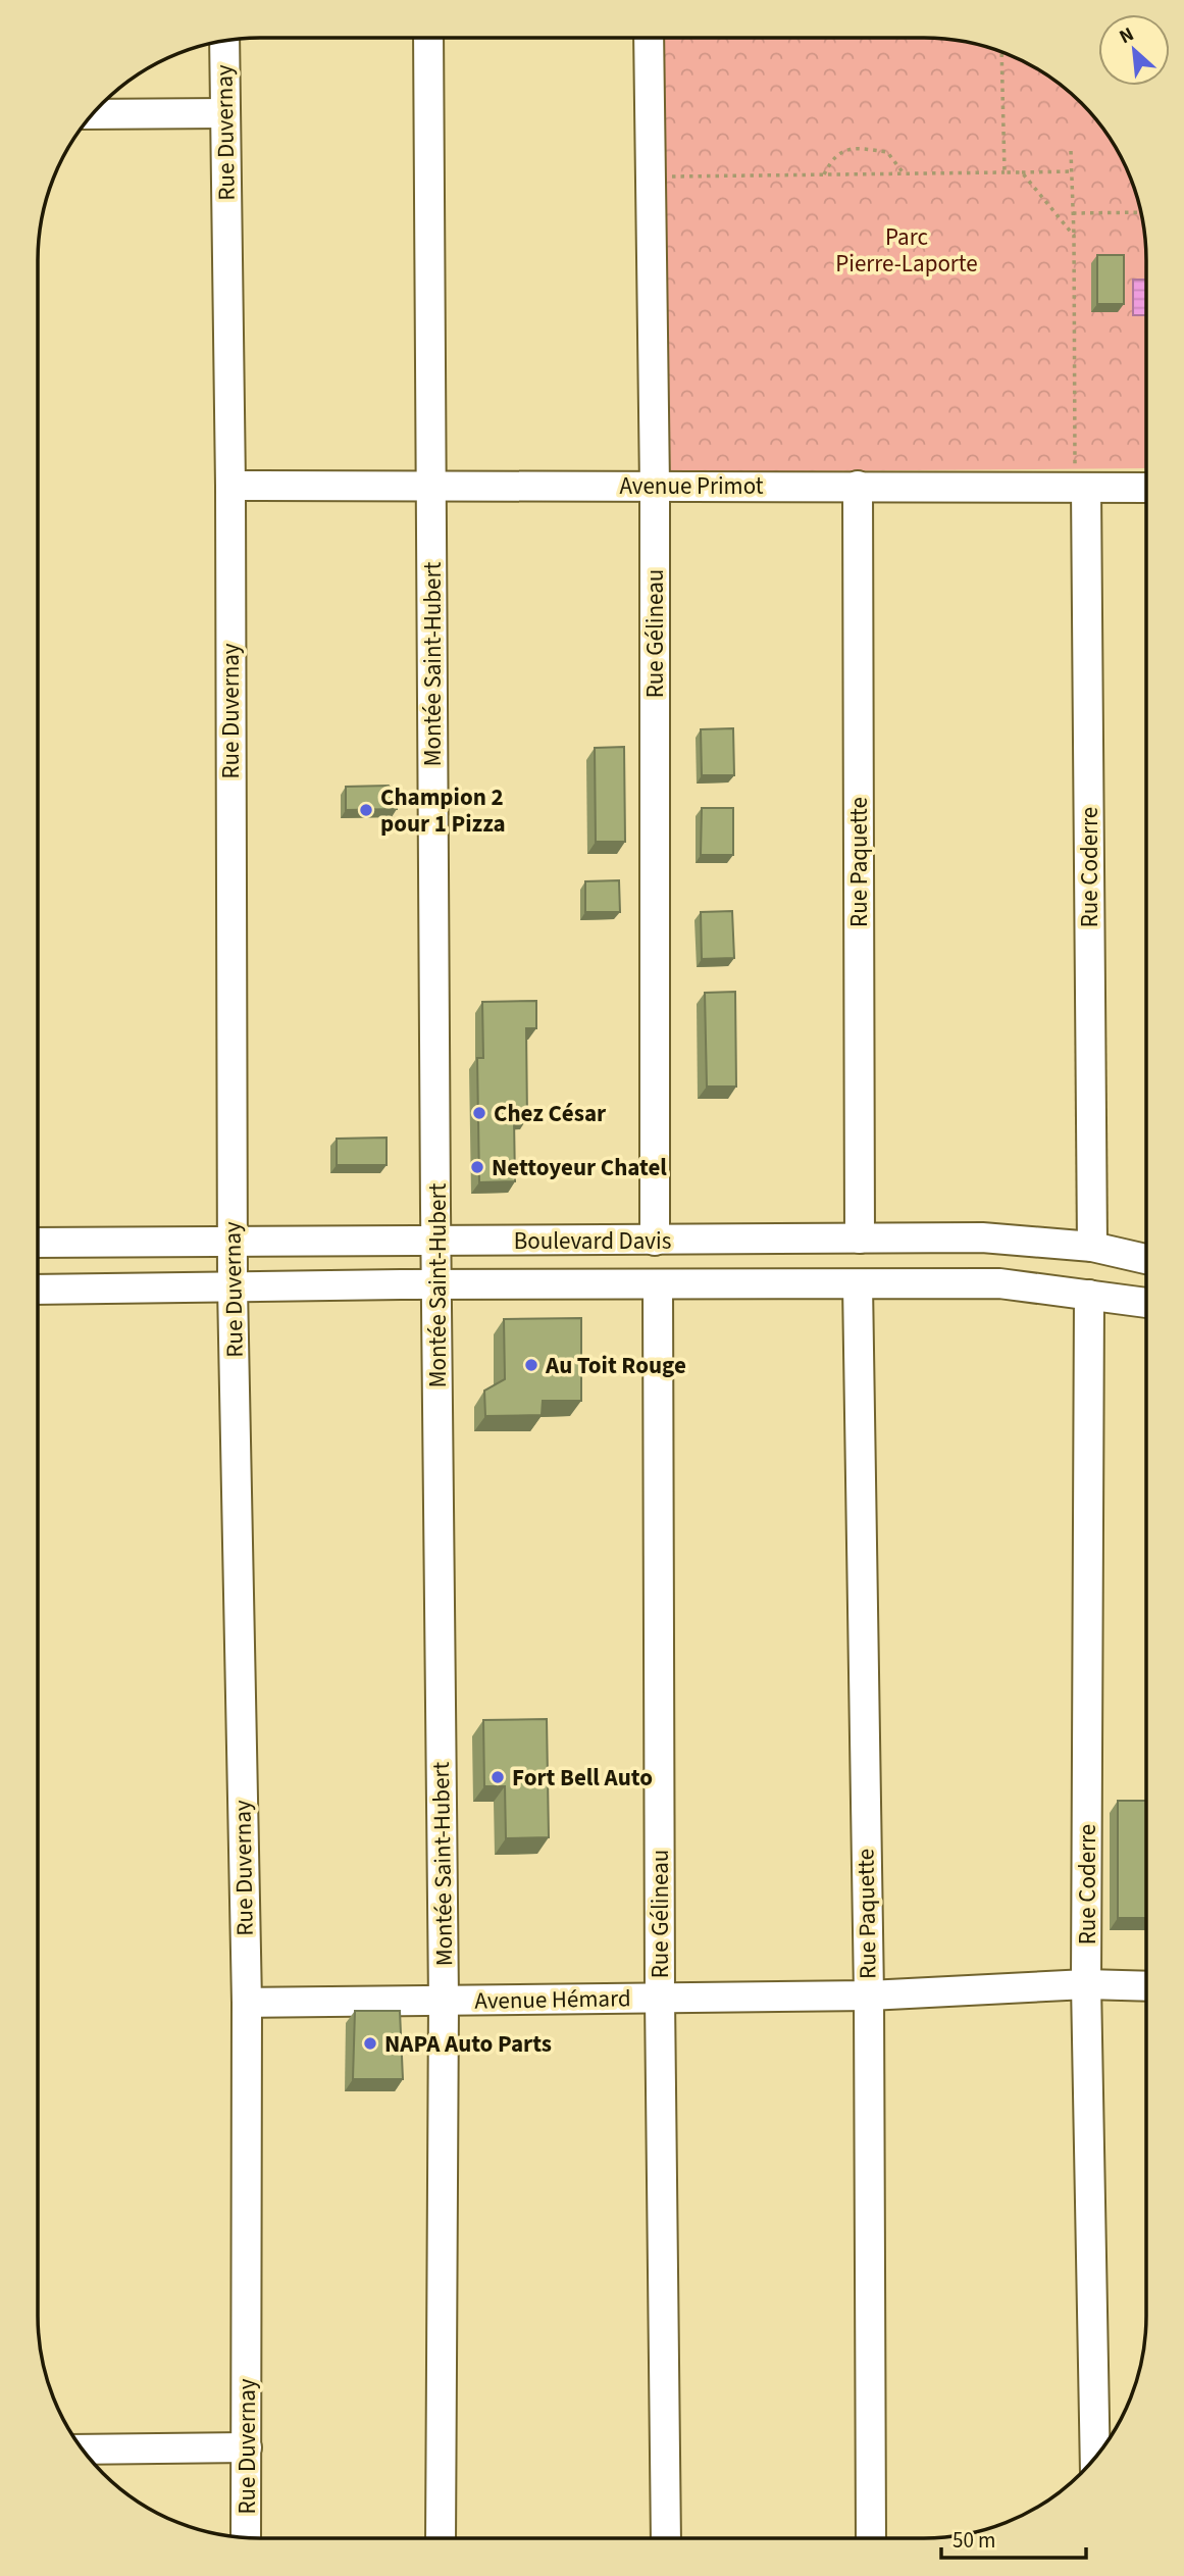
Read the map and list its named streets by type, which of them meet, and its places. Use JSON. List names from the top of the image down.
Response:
{
  "streets": {
    "street": [
      "Rue Duvernay",
      "Avenue Primot",
      "Rue Gélineau",
      "Montée Saint-Hubert",
      "Rue Paquette",
      "Rue Coderre",
      "Boulevard Davis",
      "Avenue Hémard"
    ]
  },
  "crossings": [
    ["Rue Duvernay", "Avenue Primot"],
    ["Rue Duvernay", "Boulevard Davis"],
    ["Rue Duvernay", "Avenue Hémard"],
    ["Avenue Primot", "Rue Gélineau"],
    ["Avenue Primot", "Montée Saint-Hubert"],
    ["Avenue Primot", "Rue Paquette"],
    ["Avenue Primot", "Rue Coderre"],
    ["Rue Gélineau", "Boulevard Davis"],
    ["Rue Gélineau", "Avenue Hémard"],
    ["Montée Saint-Hubert", "Boulevard Davis"],
    ["Montée Saint-Hubert", "Avenue Hémard"],
    ["Rue Paquette", "Boulevard Davis"],
    ["Rue Paquette", "Avenue Hémard"],
    ["Rue Coderre", "Boulevard Davis"],
    ["Rue Coderre", "Avenue Hémard"]
  ],
  "parks": ["Parc Pierre-Laporte"],
  "places": [
    "Champion 2 pour 1 Pizza",
    "Chez César",
    "Nettoyeur Chatel",
    "Au Toit Rouge",
    "Fort Bell Auto",
    "NAPA Auto Parts"
  ],
  "scale_bar": "50 m",
  "north": "top left"
}
